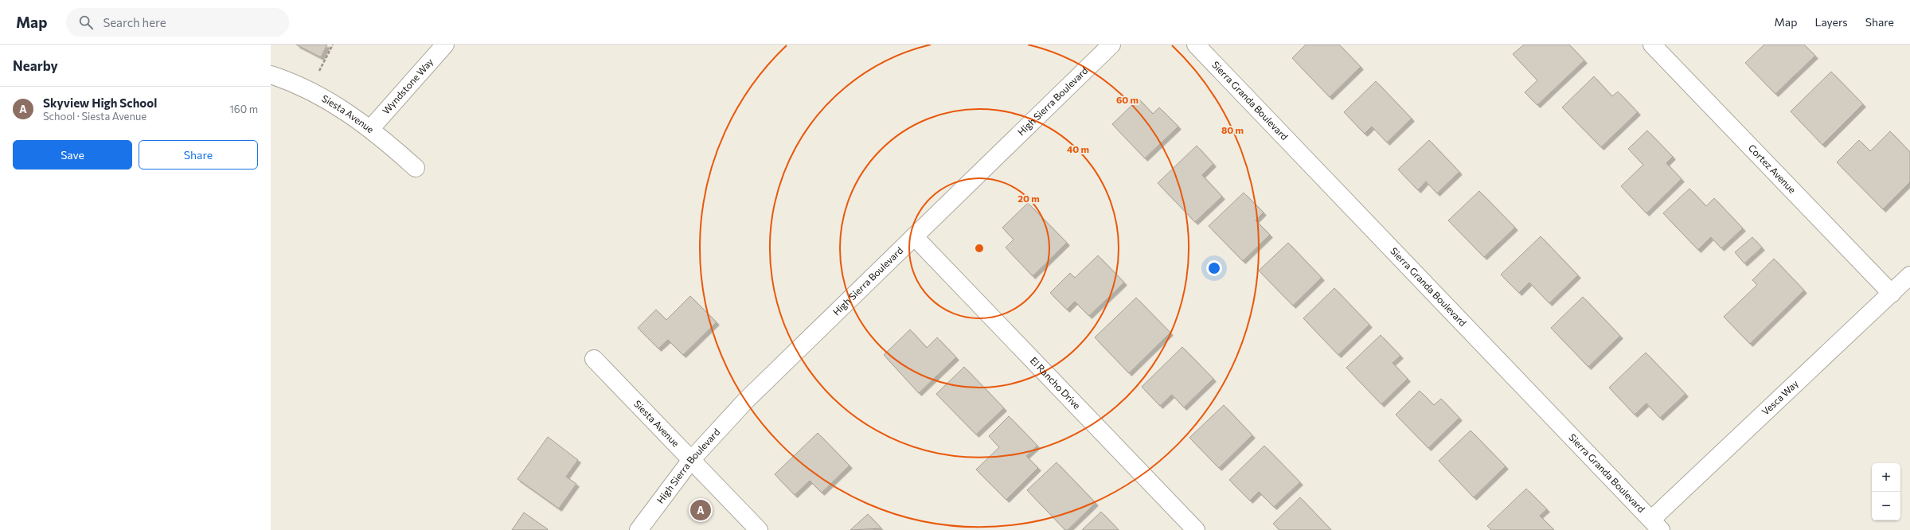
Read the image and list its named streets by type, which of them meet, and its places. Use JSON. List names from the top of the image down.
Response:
{
  "streets": {
    "street": [
      "Wyndstone Way",
      "High Sierra Boulevard",
      "Sierra Granda Boulevard",
      "Siesta Avenue",
      "Cortez Avenue",
      "El Rancho Drive",
      "Vesca Way"
    ]
  },
  "crossings": [
    ["Wyndstone Way", "Siesta Avenue"],
    ["High Sierra Boulevard", "Siesta Avenue"],
    ["High Sierra Boulevard", "El Rancho Drive"],
    ["Sierra Granda Boulevard", "Vesca Way"],
    ["Cortez Avenue", "Vesca Way"]
  ],
  "page": {
    "header": "Map",
    "search": "Search here",
    "nav": ["Map", "Layers", "Share"],
    "heading": "Nearby",
    "list": [
      {
        "mark": "A",
        "name": "Skyview High School",
        "note": "School · Siesta Avenue",
        "value": "160 m"
      }
    ],
    "buttons": ["Save", "Share"],
    "map_buttons": ["+", "−"],
    "pins": "A"
  },
  "rings": [
    "60 m",
    "80 m",
    "40 m",
    "20 m"
  ]
}
